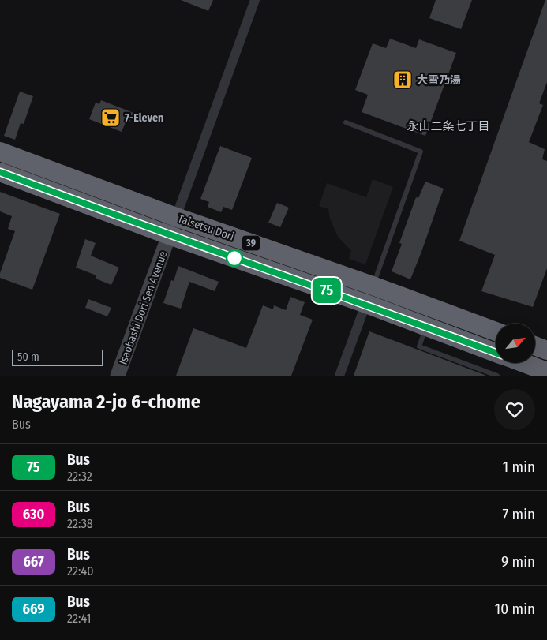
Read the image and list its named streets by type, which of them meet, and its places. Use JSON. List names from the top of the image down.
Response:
{
  "streets": {
    "highway": ["Taisetsu Dori", "39"],
    "street": ["Isaobashi Dori Sen Avenue"]
  },
  "crossings": [
    ["Taisetsu Dori", "Isaobashi Dori Sen Avenue"]
  ],
  "districts": ["永山二条七丁目"],
  "places": {
    "building": ["大雪乃湯"],
    "supermarket": ["7-Eleven"]
  },
  "lines": ["bus line 75"],
  "scale_bar": "50 m",
  "north": "top right",
  "page": {
    "on_map": "75",
    "scale": "50 m",
    "heading": ["Nagayama 2-jo 6-chome", "Bus"],
    "list": [
      {
        "mark": "75",
        "name": "Bus",
        "note": "22:32",
        "value": "1 min"
      },
      {
        "mark": "630",
        "name": "Bus",
        "note": "22:38",
        "value": "7 min"
      },
      {
        "mark": "667",
        "name": "Bus",
        "note": "22:40",
        "value": "9 min"
      },
      {
        "mark": "669",
        "name": "Bus",
        "note": "22:41",
        "value": "10 min"
      }
    ]
  }
}
